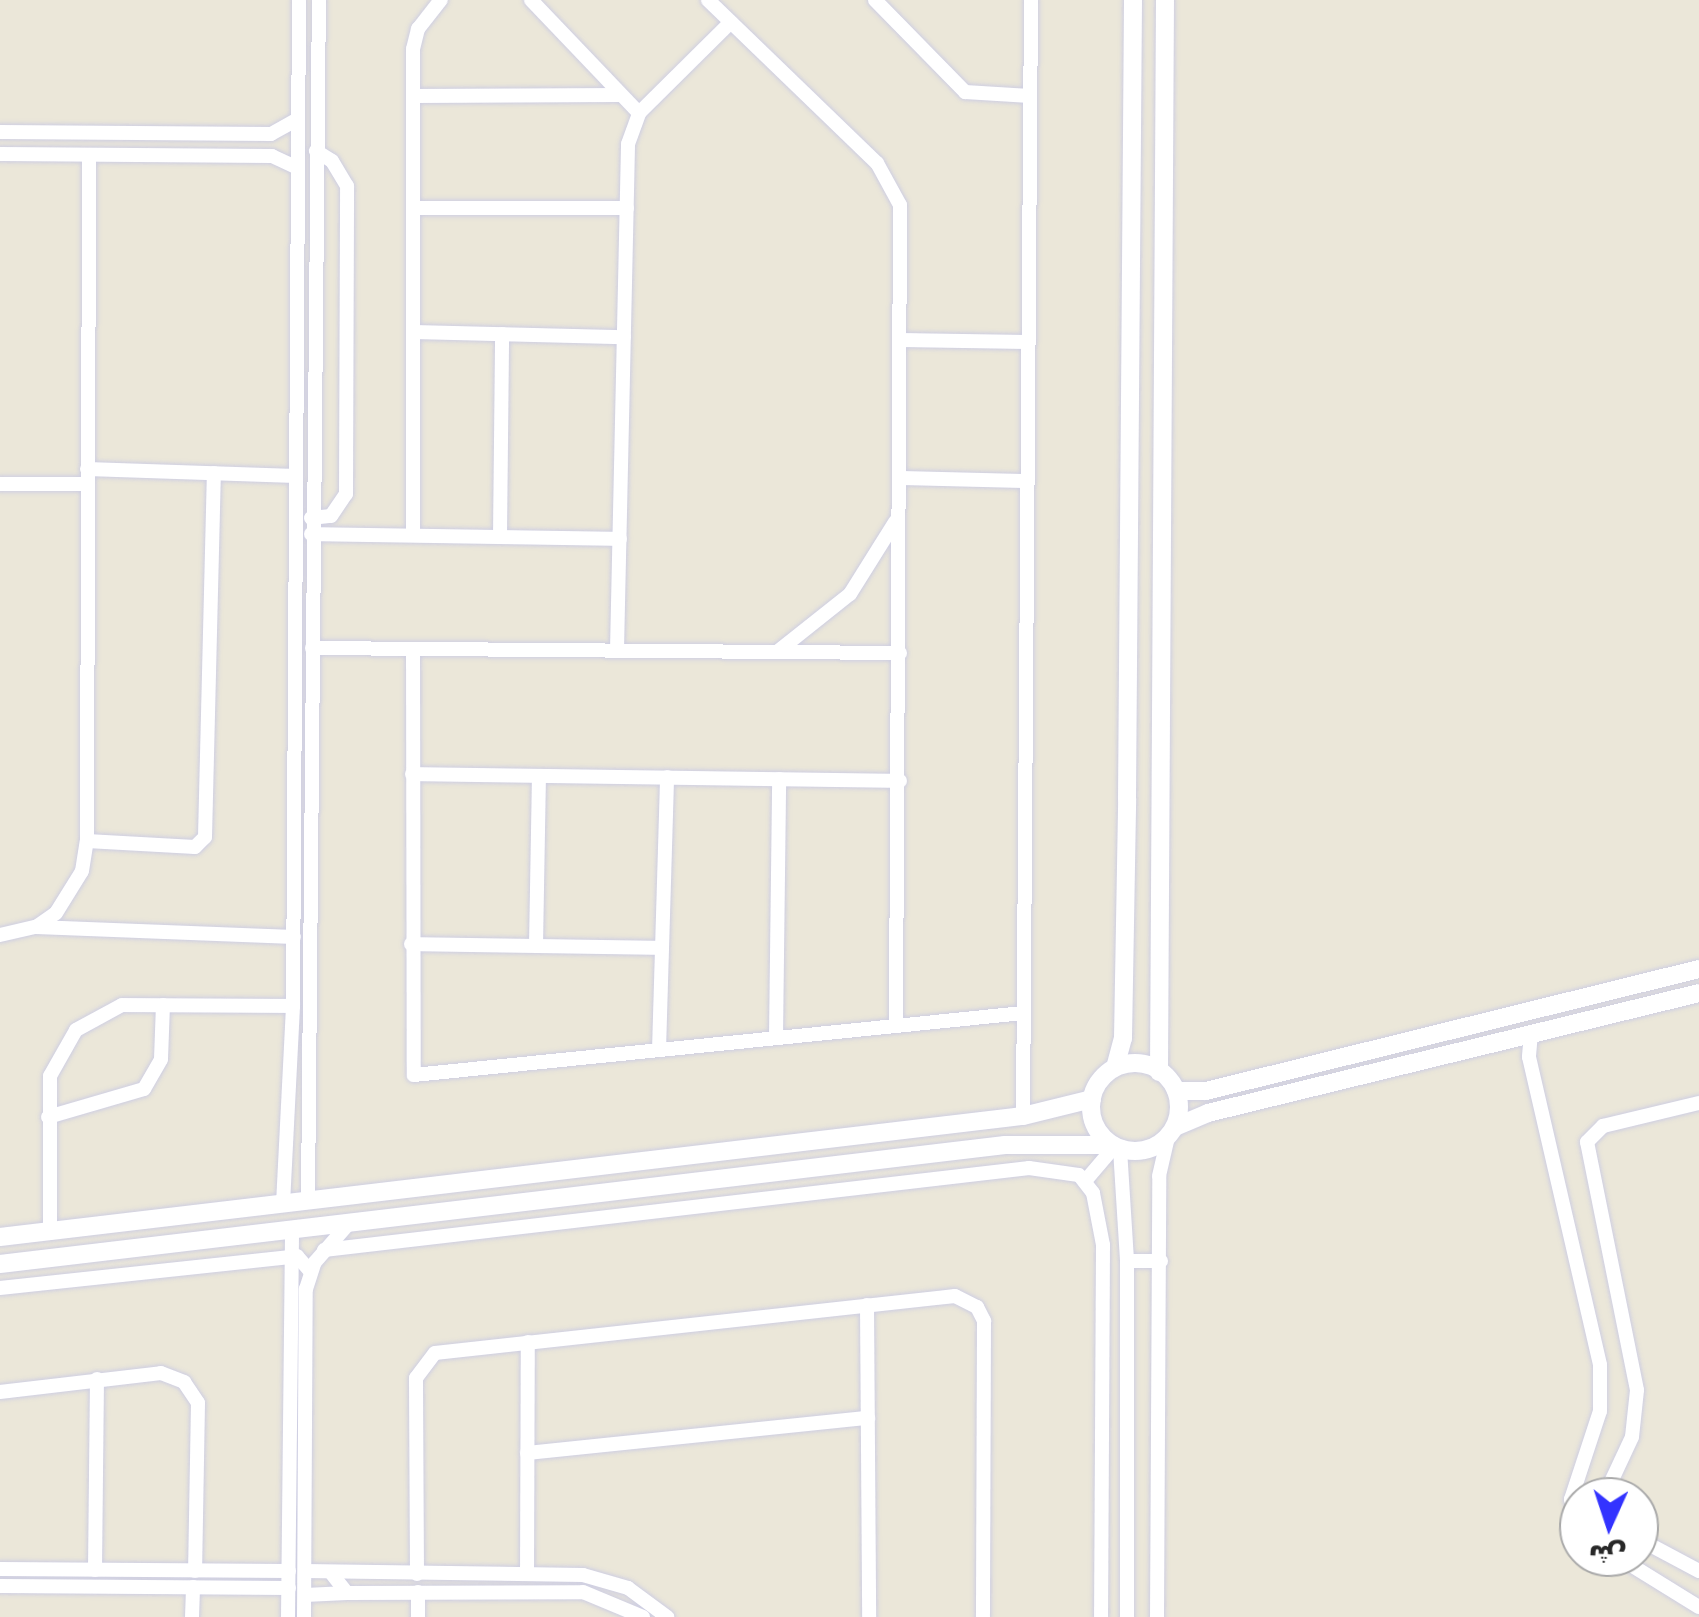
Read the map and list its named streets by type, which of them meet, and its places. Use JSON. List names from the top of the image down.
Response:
{
  "north": "bottom"
}
